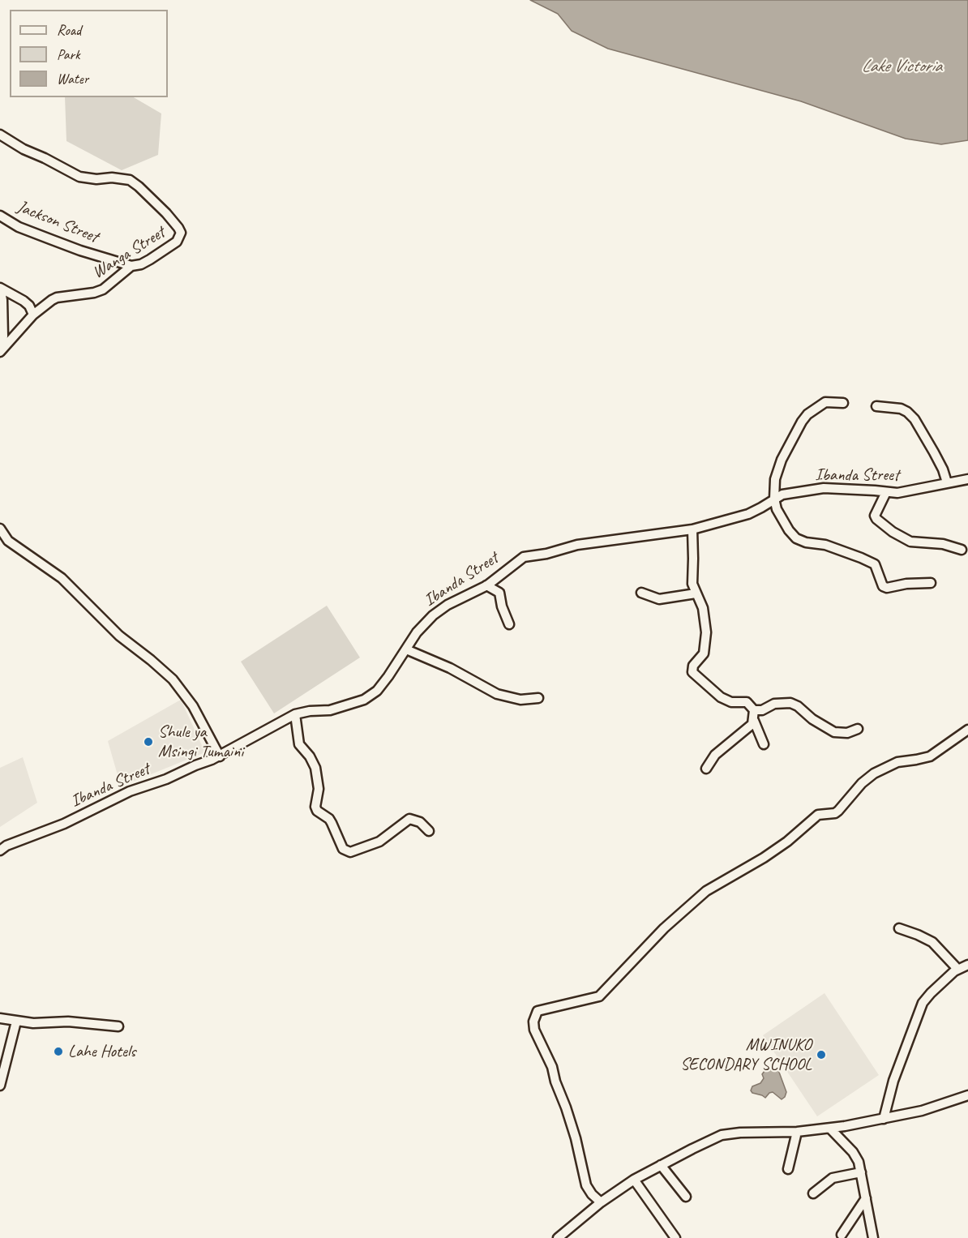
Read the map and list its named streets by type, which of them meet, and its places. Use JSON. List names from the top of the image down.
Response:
{
  "streets": {
    "street": ["Jackson Street", "Wanga Street", "Ibanda Street"]
  },
  "crossings": [
    ["Jackson Street", "Wanga Street"]
  ],
  "water": ["Lake Victoria"],
  "places": ["Shule ya Msingi Tumaini", "Lahe Hotels", "MWINUKO SECONDARY SCHOOL"],
  "legend": ["Road", "Park", "Water"]
}
